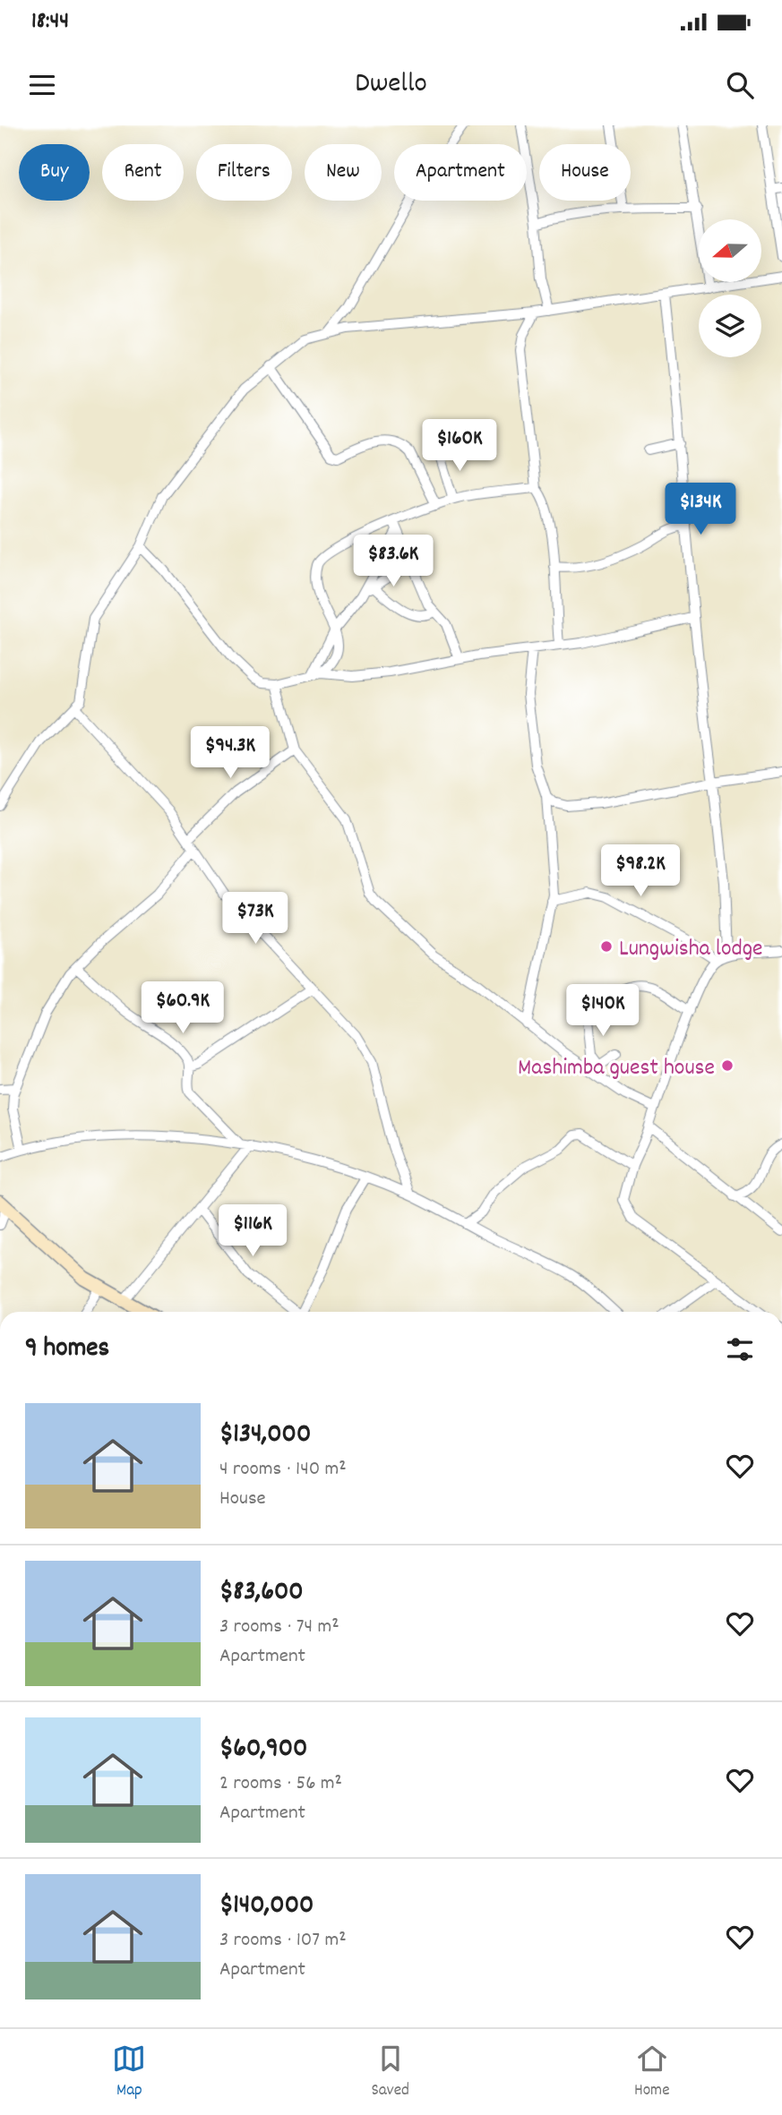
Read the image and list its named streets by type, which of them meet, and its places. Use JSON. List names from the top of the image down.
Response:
{
  "places": ["Lungwisha lodge", "Mashimba guest house"],
  "north": "left",
  "page": {
    "status": "18:44",
    "header": "Dwello",
    "chip": [
      "Buy",
      "Rent",
      "Filters",
      "New",
      "Apartment",
      "House"
    ],
    "price": [
      "$160K",
      "$134K",
      "$83.6K",
      "$94.3K",
      "$98.2K",
      "$73K",
      "$60.9K",
      "$140K",
      "$116K"
    ],
    "heading": "9 homes",
    "list": [
      {
        "name": "$134,000",
        "note": "4 rooms · 140 m² · House"
      },
      {
        "name": "$83,600",
        "note": "3 rooms · 74 m² · Apartment"
      },
      {
        "name": "$60,900",
        "note": "2 rooms · 56 m² · Apartment"
      },
      {
        "name": "$140,000",
        "note": "3 rooms · 107 m² · Apartment"
      }
    ],
    "tabs": ["Map", "Saved", "Home"]
  }
}
